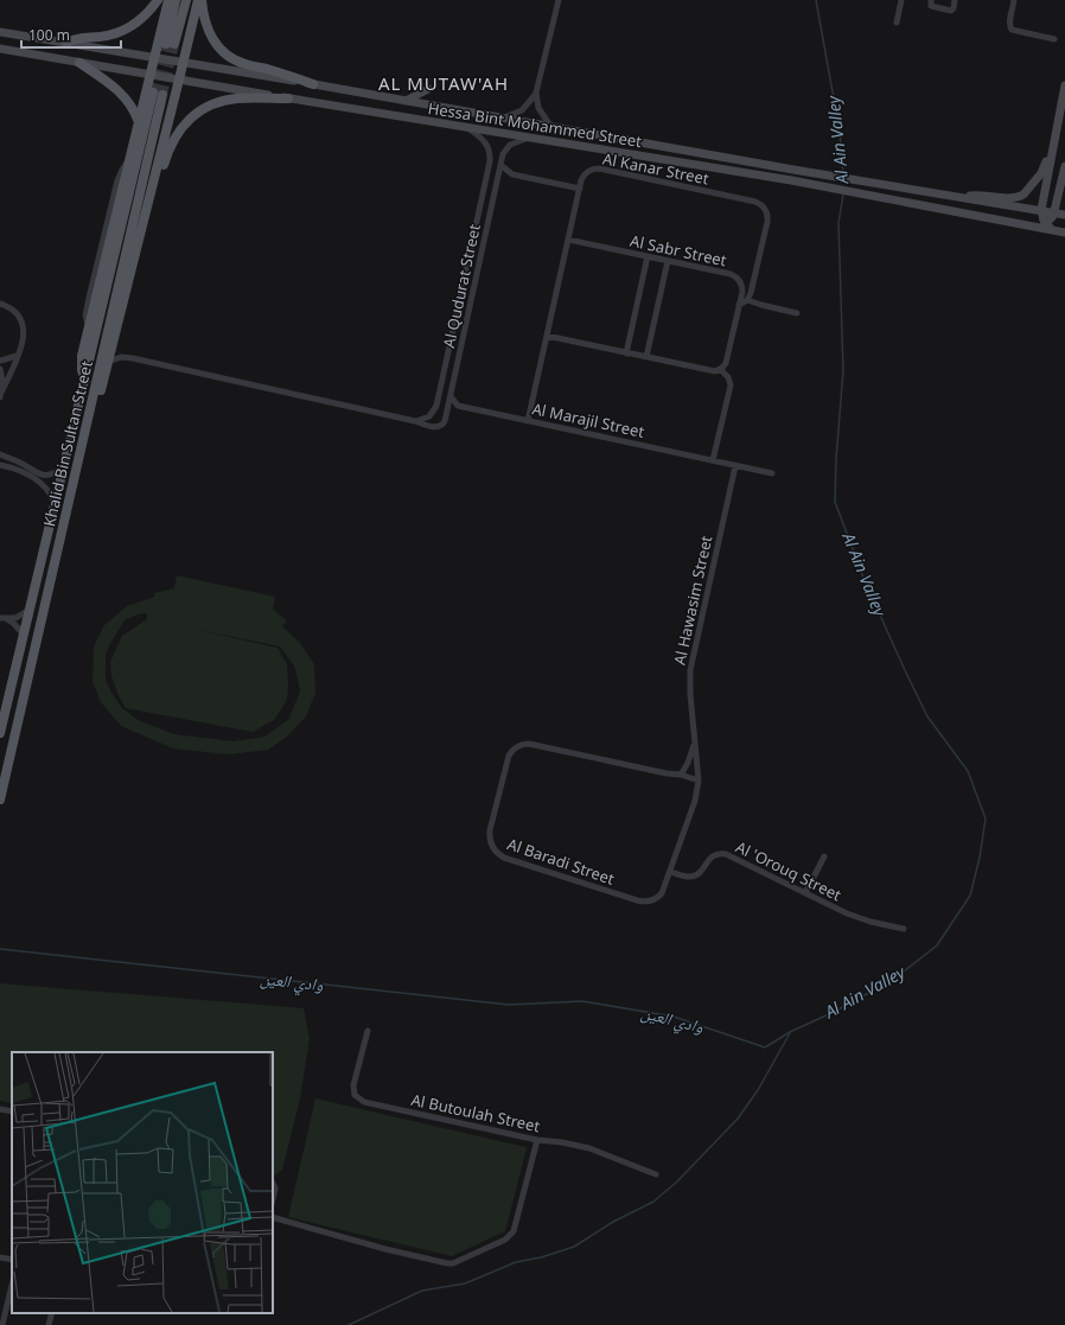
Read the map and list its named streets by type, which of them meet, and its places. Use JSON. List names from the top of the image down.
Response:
{
  "streets": {
    "main road": ["Hessa Bint Mohammed Street", "Khalid Bin Sultan Street"],
    "street": [
      "Al Kanar Street",
      "Al Sabr Street",
      "Al Qudurat Street",
      "Al Marajil Street",
      "Al Hawasim Street",
      "Al Baradi Street",
      "Al 'Orouq Street",
      "Al Butoulah Street"
    ]
  },
  "crossings": [
    ["Hessa Bint Mohammed Street", "Al Qudurat Street"],
    ["Al Kanar Street", "Al Sabr Street"],
    ["Al Kanar Street", "Al Marajil Street"],
    ["Al Marajil Street", "Al Hawasim Street"],
    ["Al Hawasim Street", "Al Baradi Street"],
    ["Al Baradi Street", "Al 'Orouq Street"]
  ],
  "districts": ["AL MUTAW'AH"],
  "water": ["Al Ain Valley", "وادي العين"],
  "scale_bar": "100 m"
}
